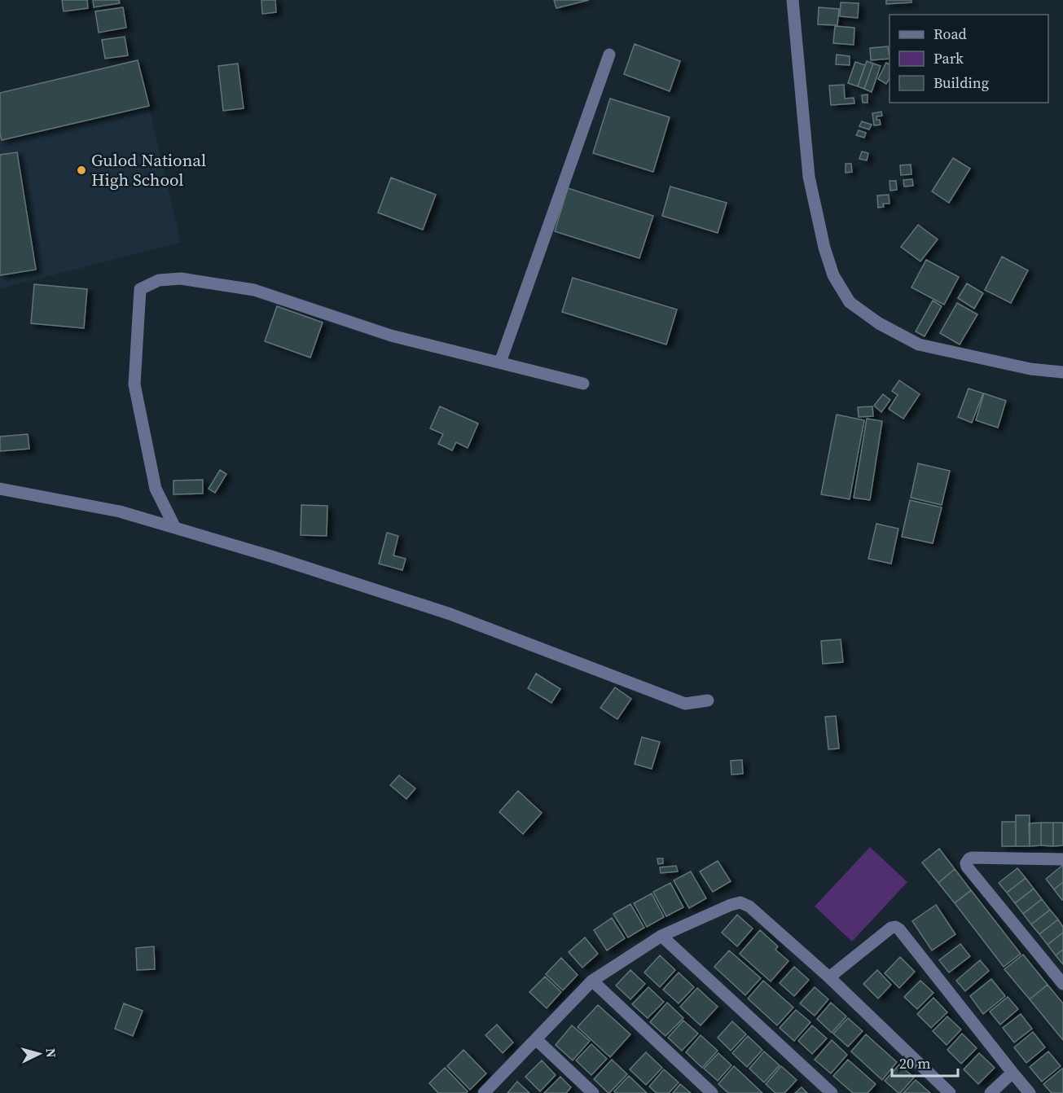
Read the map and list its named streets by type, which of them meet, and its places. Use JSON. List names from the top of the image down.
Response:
{
  "places": ["Gulod National High School"],
  "legend": ["Road", "Park", "Building"],
  "scale_bar": "20 m",
  "north": "right"
}
